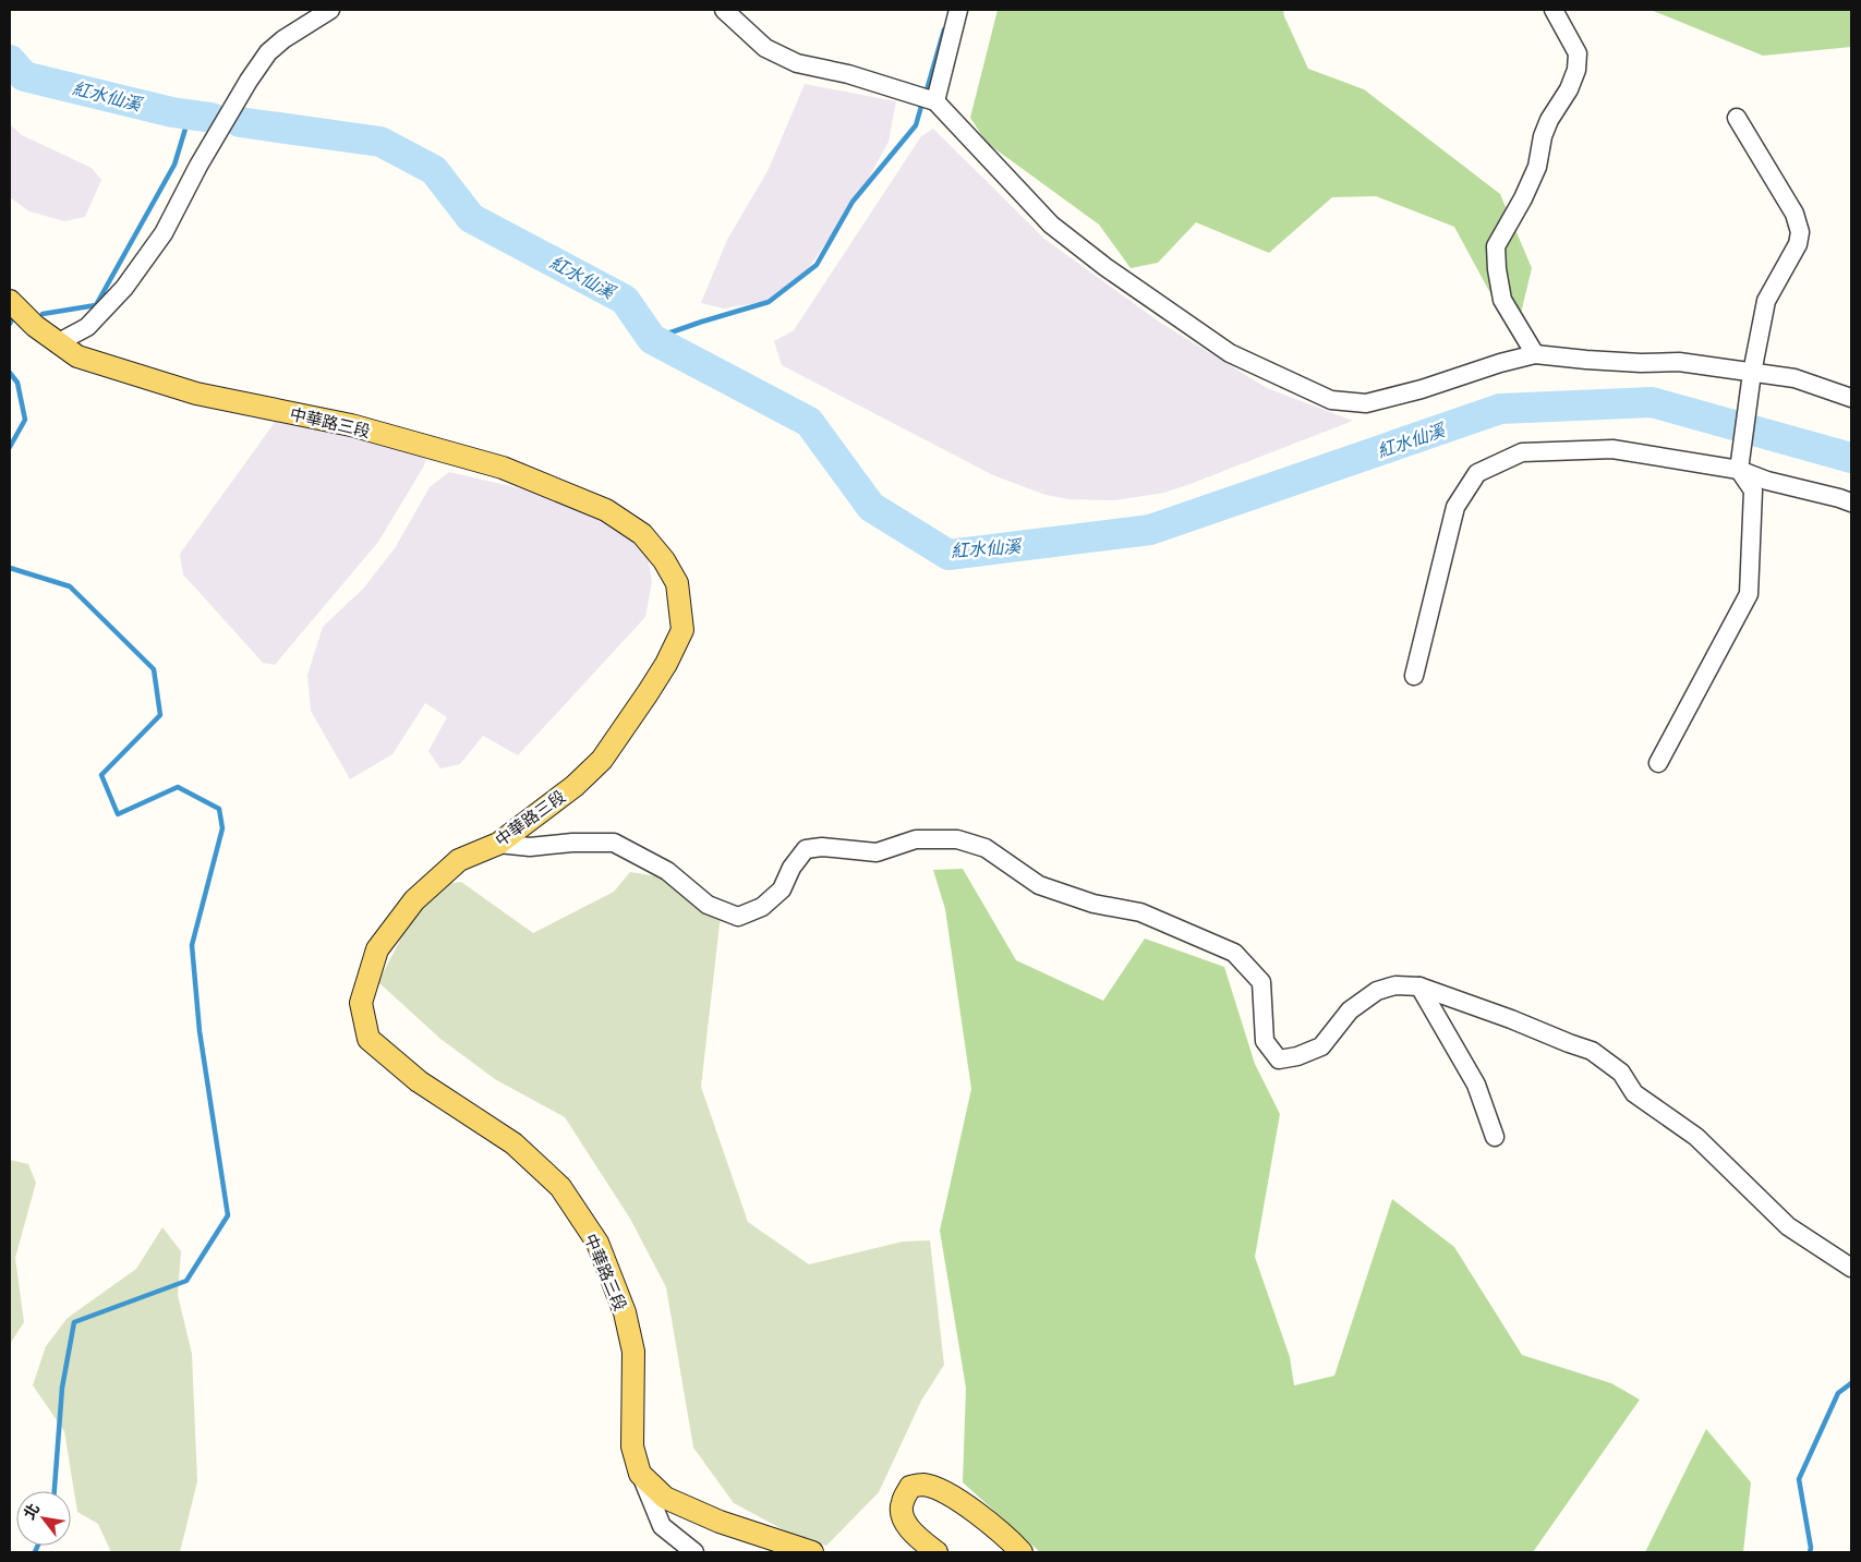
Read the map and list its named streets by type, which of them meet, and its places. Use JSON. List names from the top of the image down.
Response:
{
  "streets": {
    "main road": ["中華路三段"]
  },
  "water": ["紅水仙溪"],
  "north": "top left"
}
